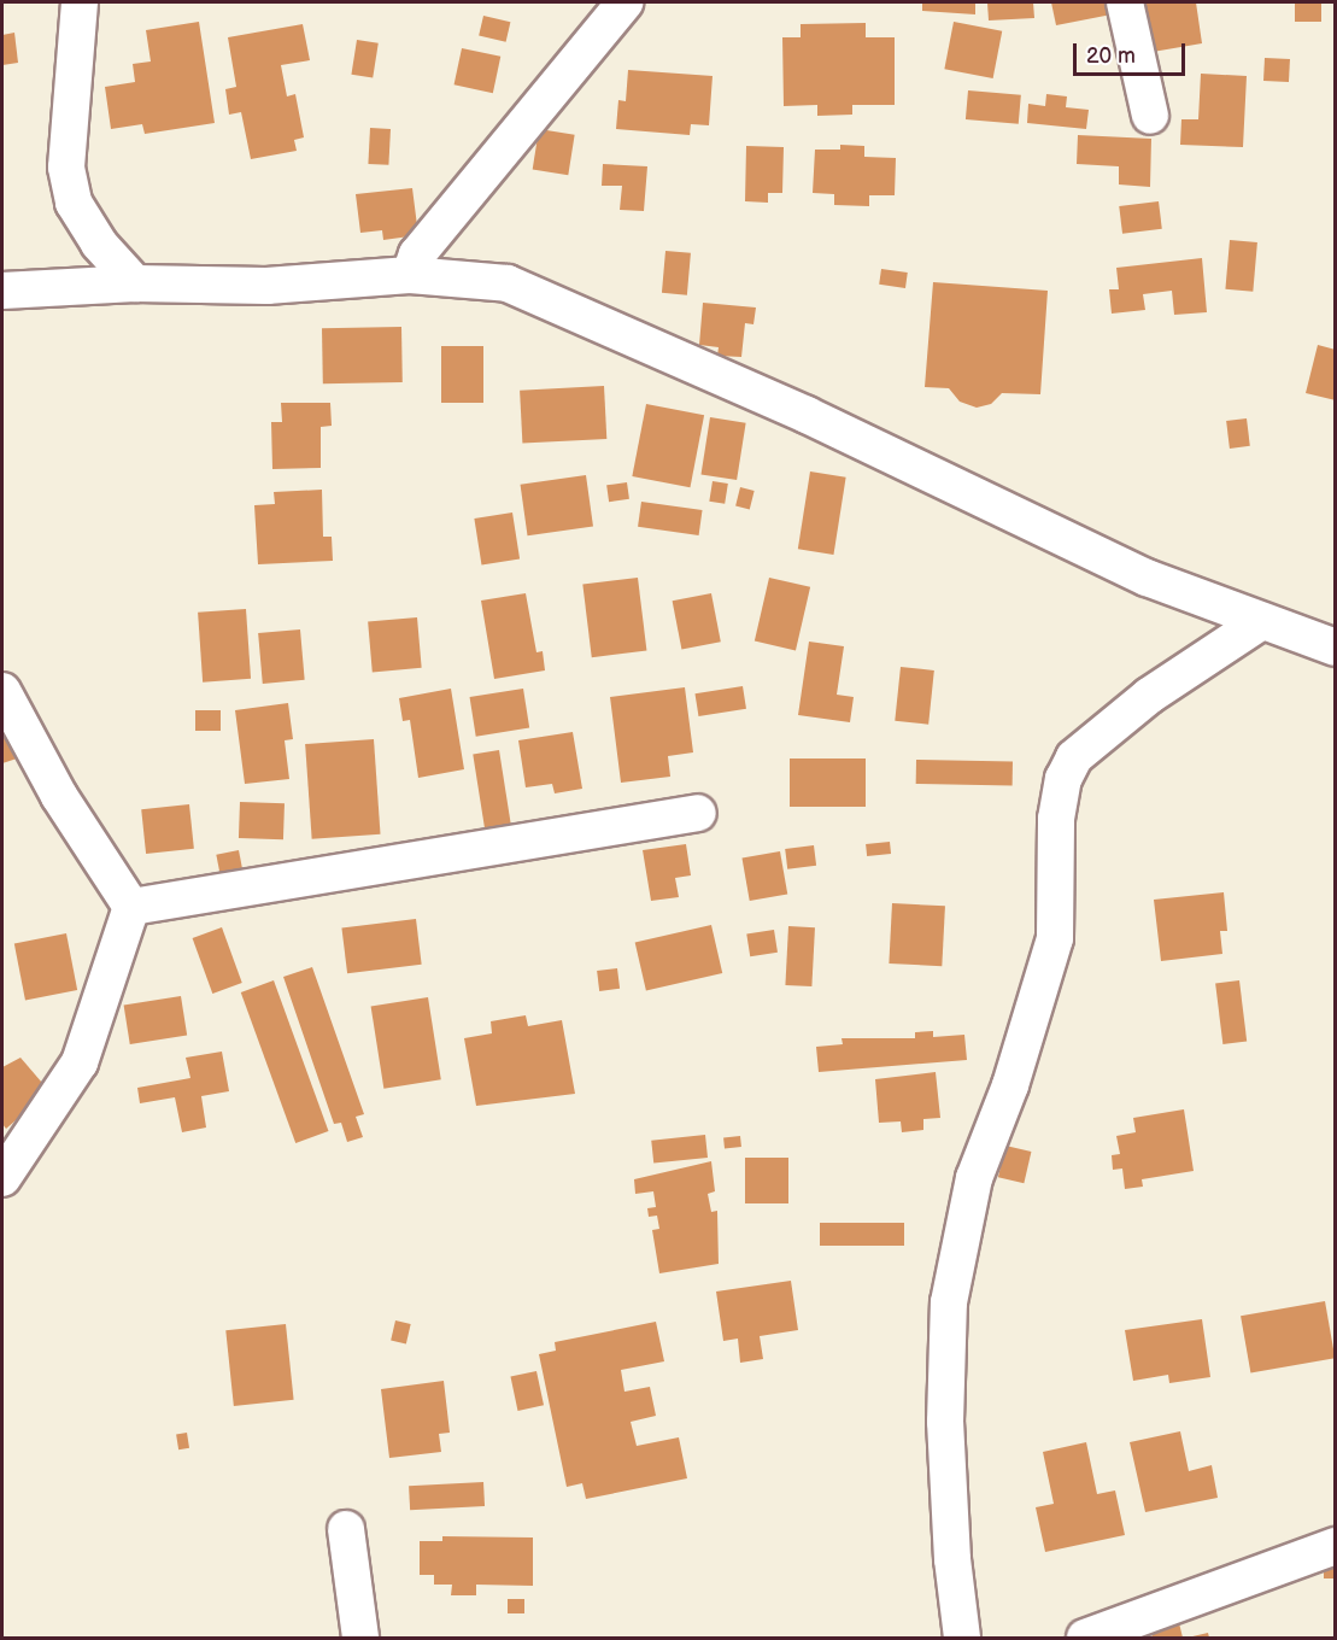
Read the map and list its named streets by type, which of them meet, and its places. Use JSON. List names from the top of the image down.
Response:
{
  "scale_bar": "20 m"
}
